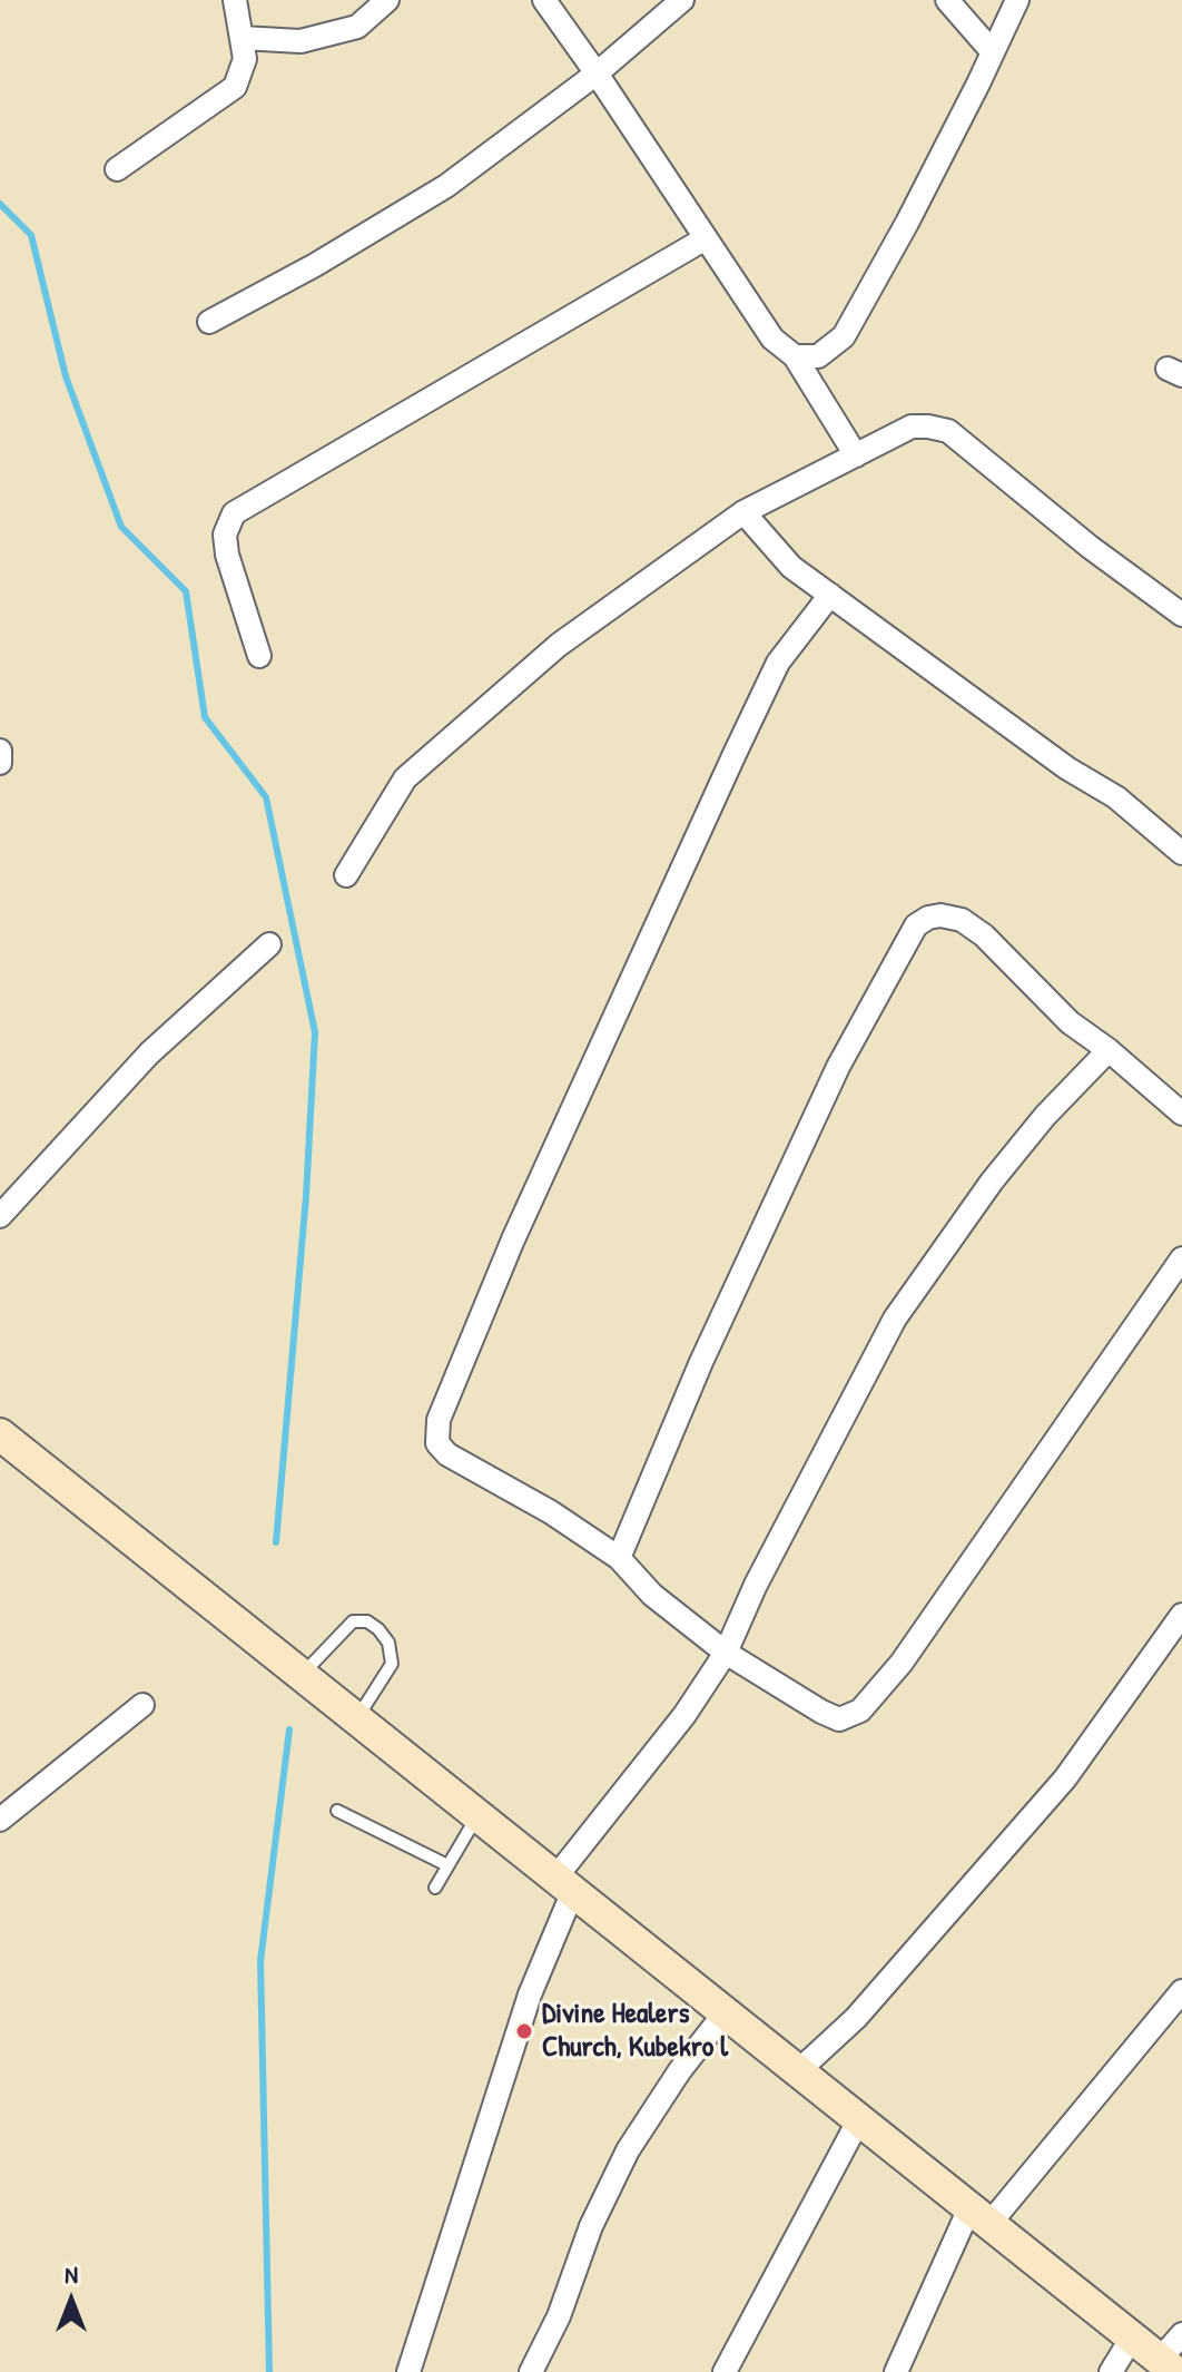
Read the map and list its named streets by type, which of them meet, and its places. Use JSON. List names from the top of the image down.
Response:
{
  "places": ["Divine Healers Church, Kubekro l"],
  "north": "top"
}
